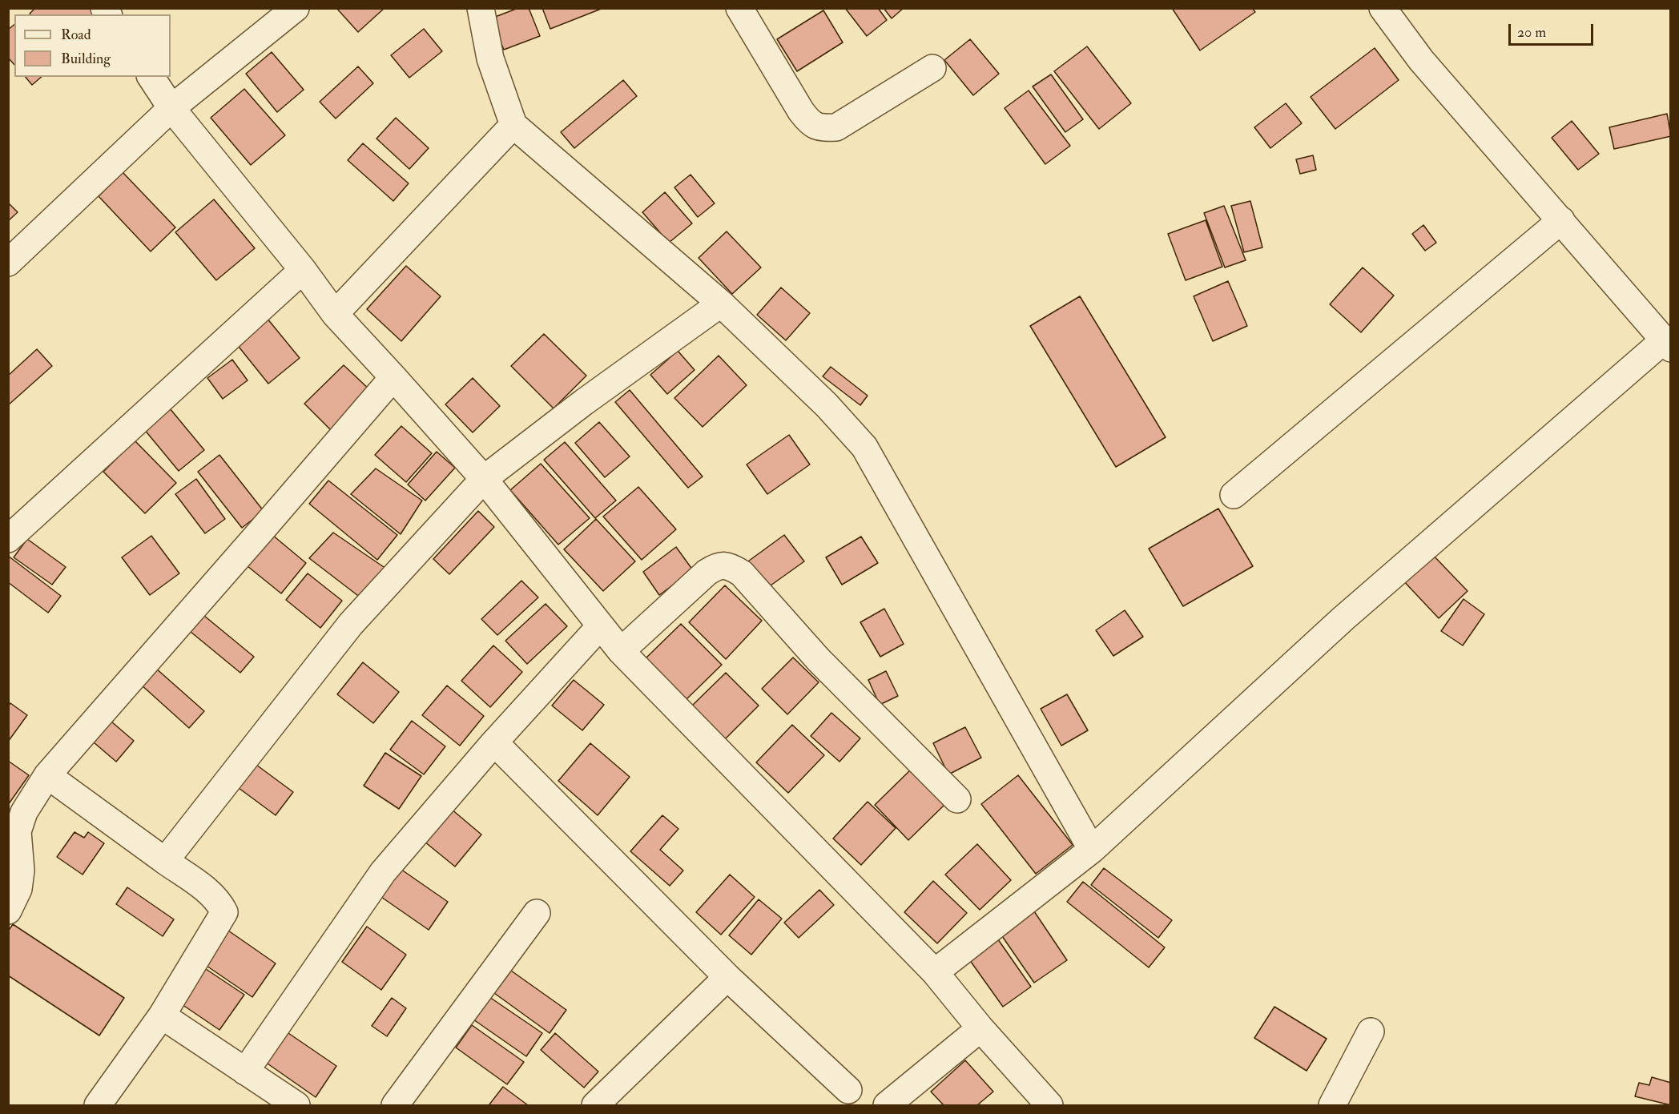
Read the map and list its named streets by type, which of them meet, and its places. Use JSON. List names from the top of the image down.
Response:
{
  "legend": ["Road", "Building"],
  "scale_bar": "20 m"
}
